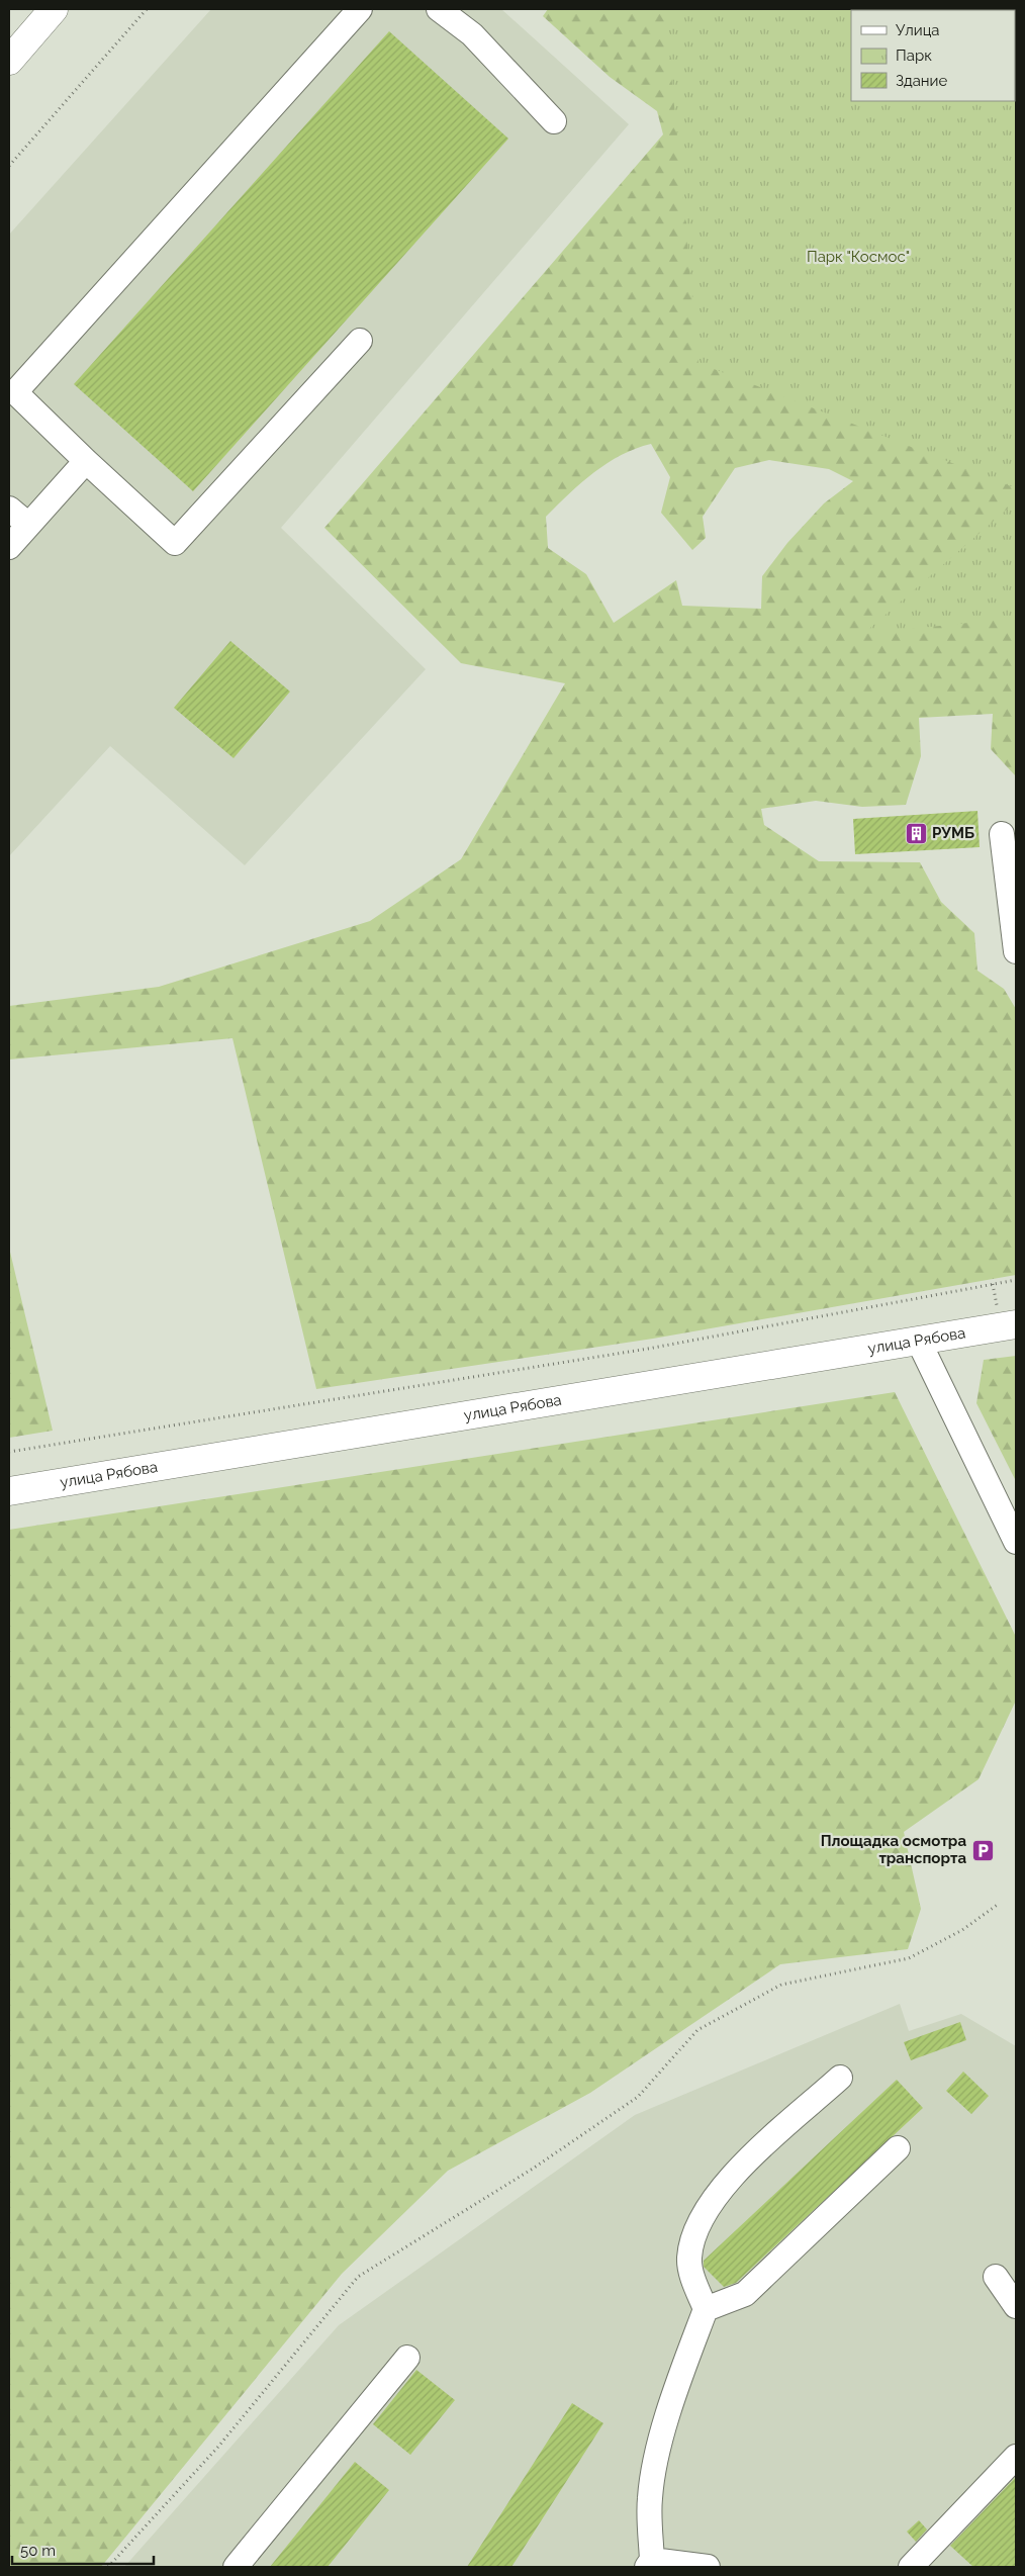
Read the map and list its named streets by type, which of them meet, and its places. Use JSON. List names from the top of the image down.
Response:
{
  "streets": {
    "main road": ["улица Рябова"]
  },
  "parks": ["Парк \"Космос\""],
  "places": {
    "building": ["РУМБ"],
    "parking": ["Площадка осмотра транспорта"]
  },
  "legend": ["Улица", "Парк", "Здание"],
  "scale_bar": "50 m"
}
